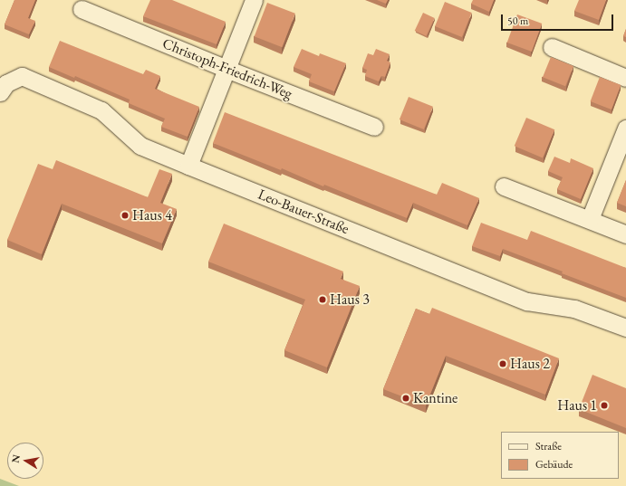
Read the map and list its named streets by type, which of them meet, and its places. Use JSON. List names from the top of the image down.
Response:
{
  "streets": {
    "street": ["Christoph-Friedrich-Weg", "Leo-Bauer-Straße"]
  },
  "places": [
    "Haus 4",
    "Haus 3",
    "Haus 2",
    "Kantine",
    "Haus 1"
  ],
  "legend": ["Straße", "Gebäude"],
  "scale_bar": "50 m",
  "north": "left"
}
